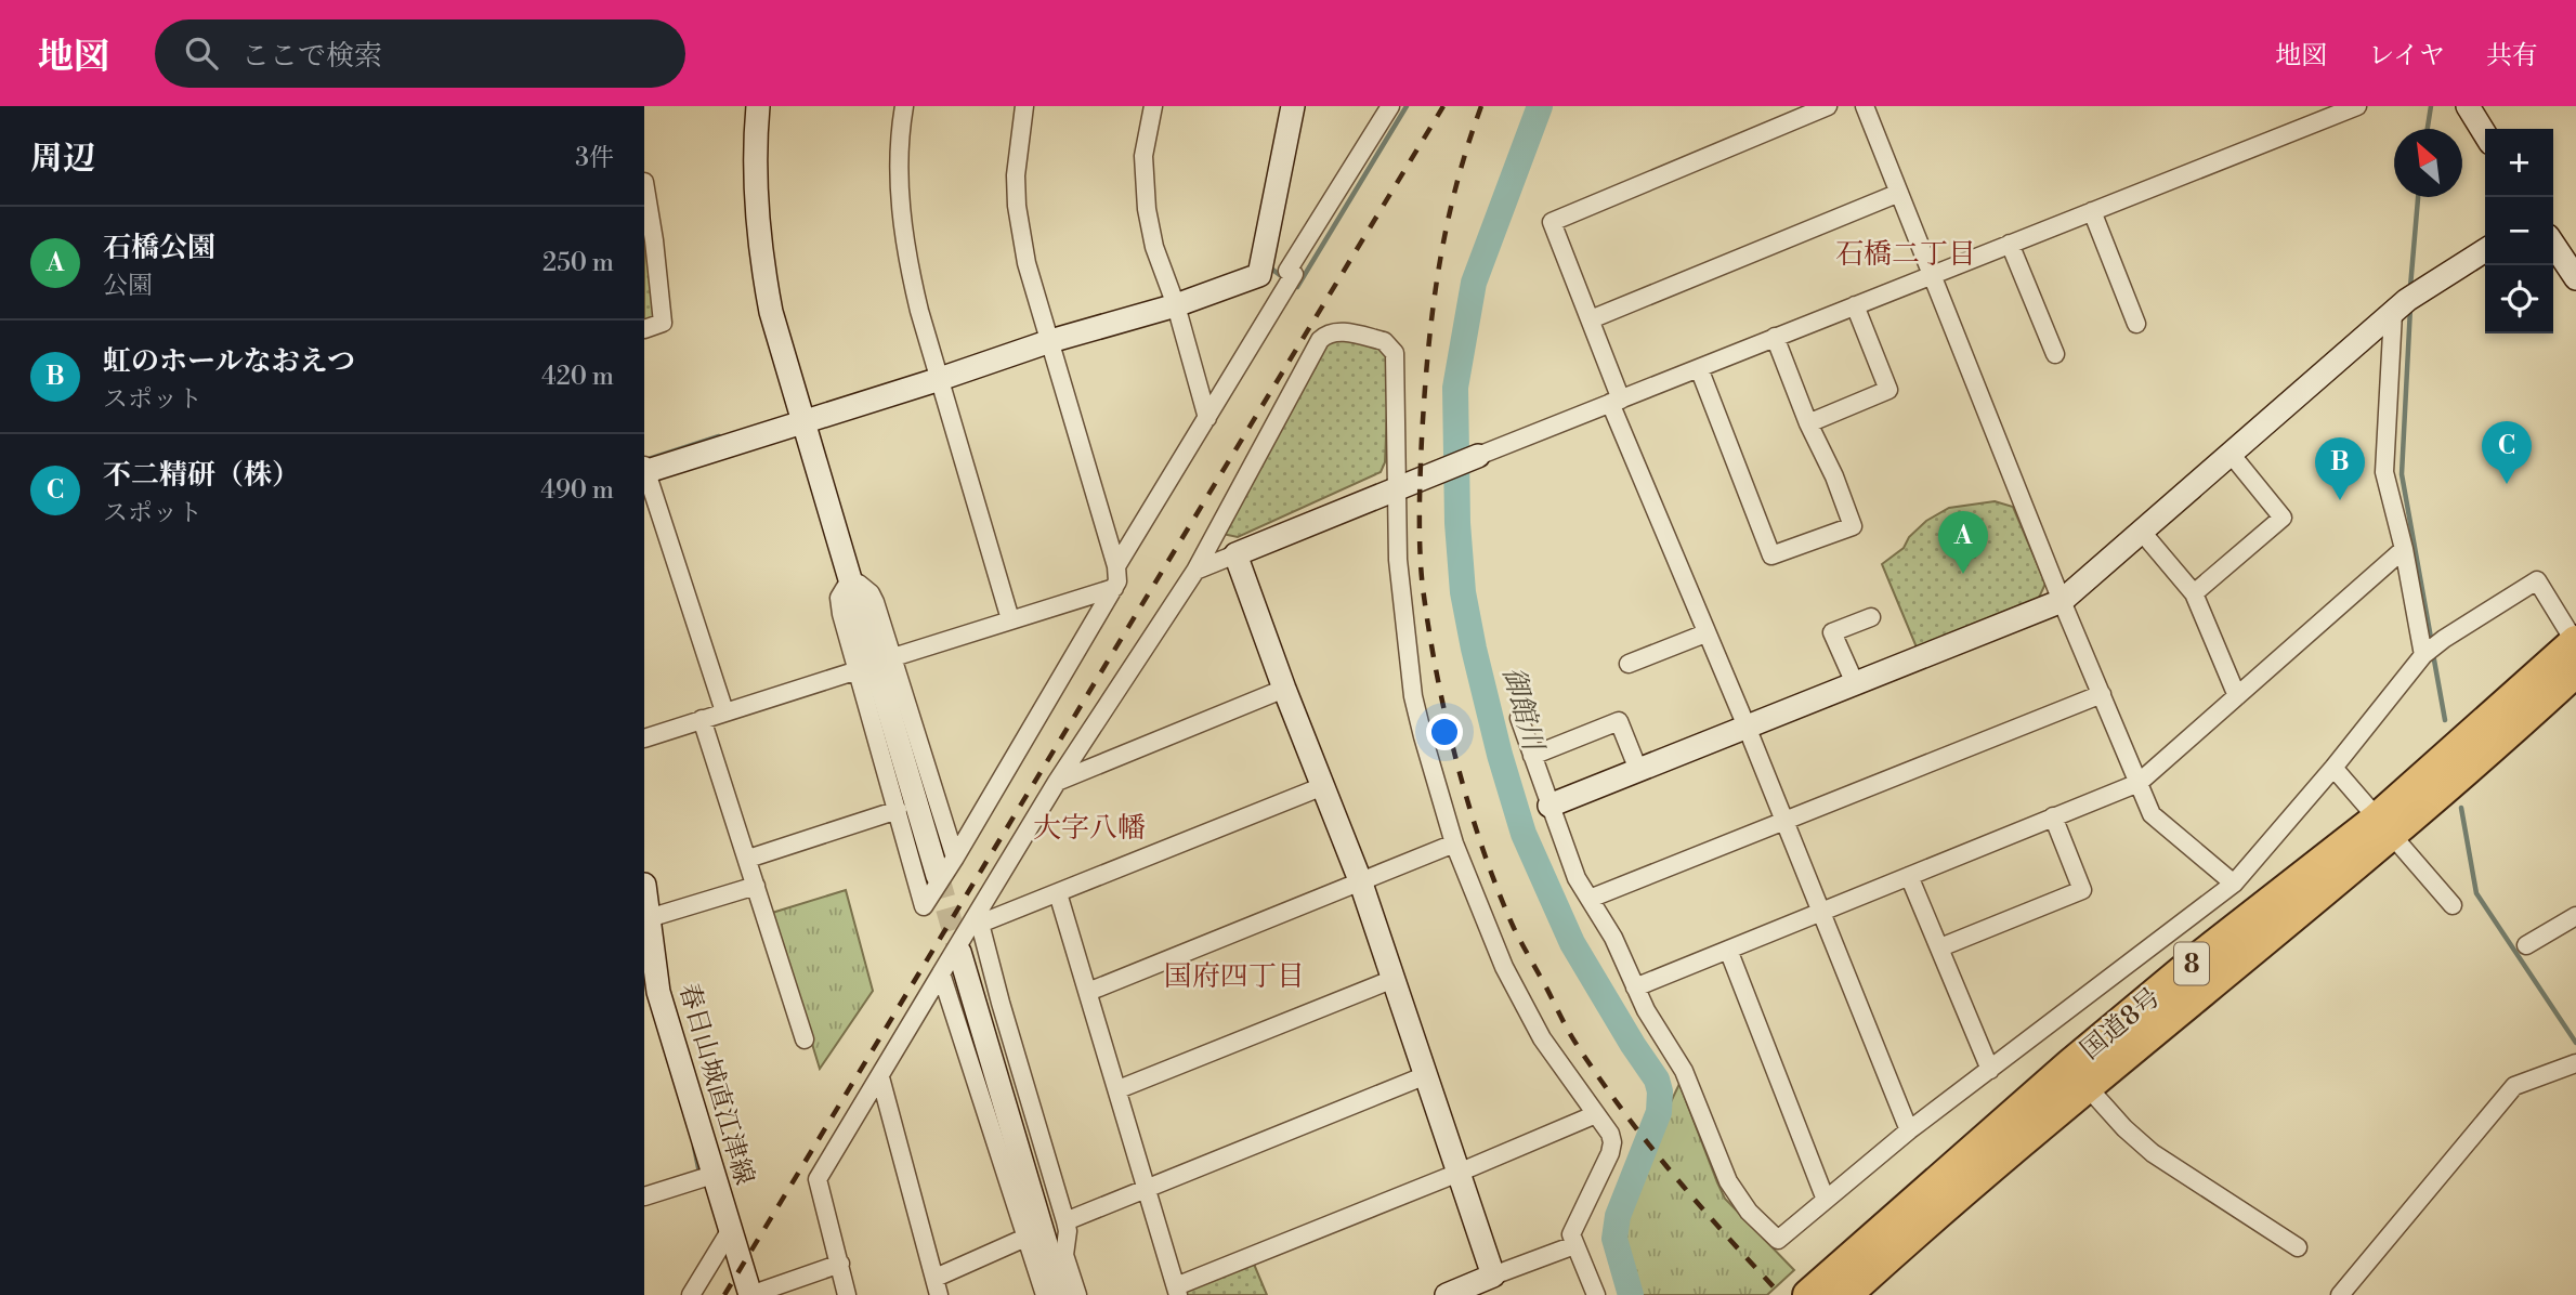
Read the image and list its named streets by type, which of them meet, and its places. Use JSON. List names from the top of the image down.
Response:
{
  "streets": {
    "highway": ["8", "国道8号"],
    "street": ["春日山城直江津線"]
  },
  "districts": ["石橋二丁目", "大字八幡", "国府四丁目"],
  "water": ["御館川"],
  "north": "top left",
  "page": {
    "header": "地図",
    "search": "ここで検索",
    "nav": ["地図", "レイヤ", "共有"],
    "heading": ["周辺", "3件"],
    "map_buttons": ["+", "−"],
    "list": [
      {
        "mark": "A",
        "name": "石橋公園",
        "note": "公園",
        "value": "250 m"
      },
      {
        "mark": "B",
        "name": "虹のホールなおえつ",
        "note": "スポット",
        "value": "420 m"
      },
      {
        "mark": "C",
        "name": "不二精研（株）",
        "note": "スポット",
        "value": "490 m"
      }
    ],
    "pins": ["C", "B", "A"]
  }
}
